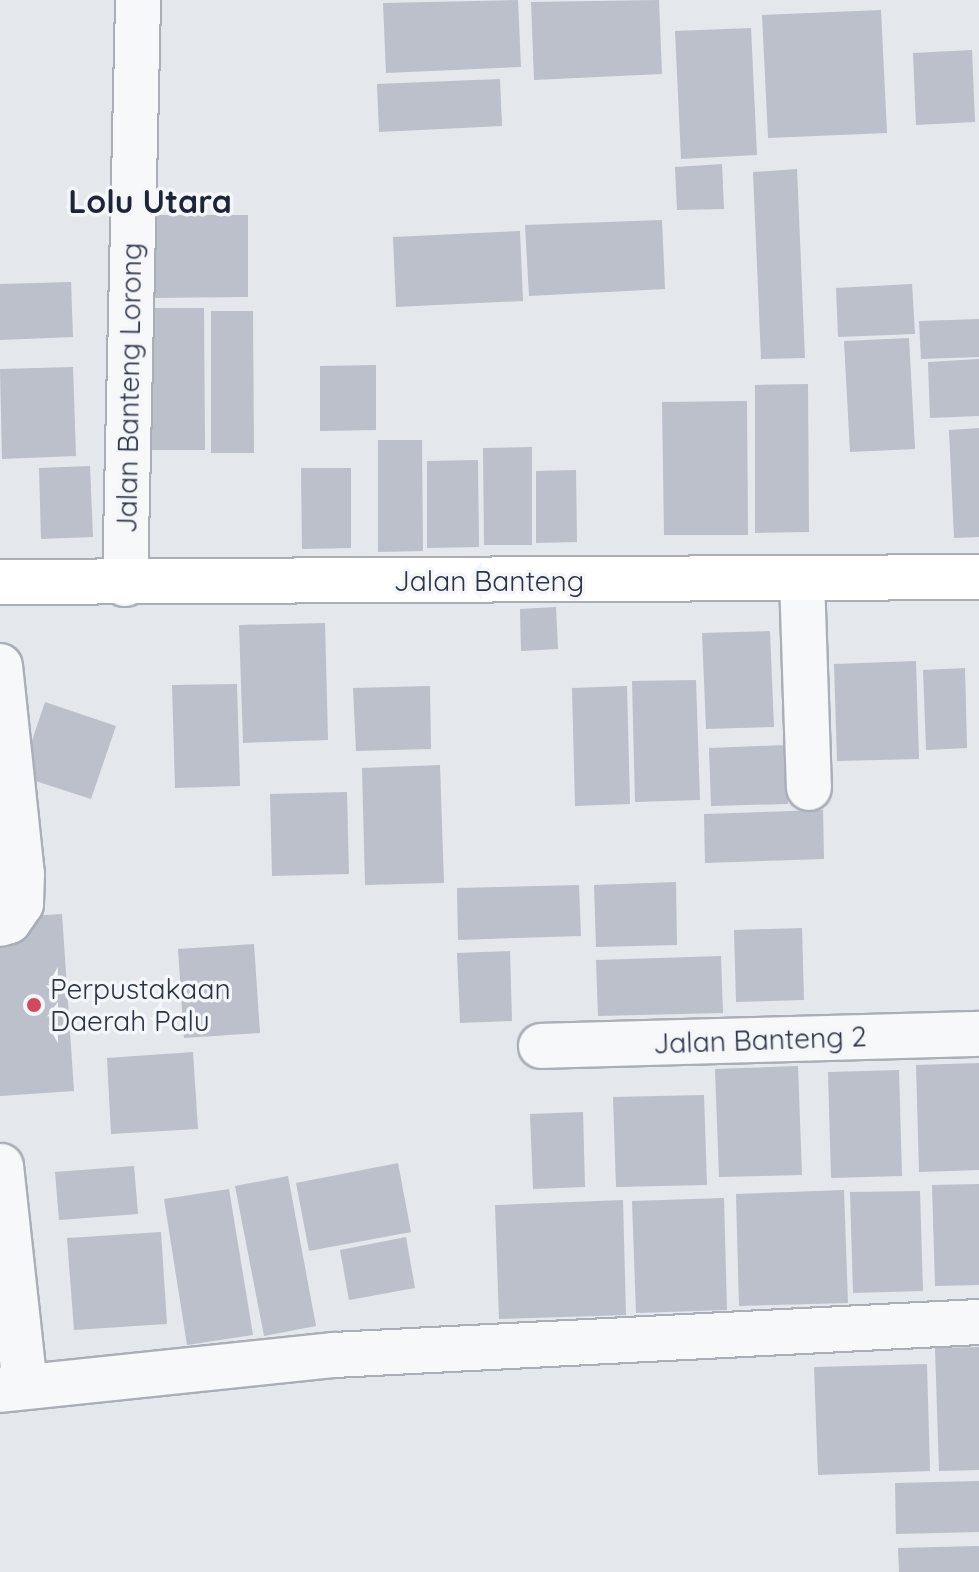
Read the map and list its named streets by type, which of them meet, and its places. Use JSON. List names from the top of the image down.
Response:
{
  "streets": {
    "street": ["Jalan Banteng Lorong", "Jalan Banteng", "Jalan Banteng 2"]
  },
  "crossings": [
    ["Jalan Banteng Lorong", "Jalan Banteng"]
  ],
  "districts": ["Lolu Utara"],
  "places": ["Perpustakaan Daerah Palu"]
}
